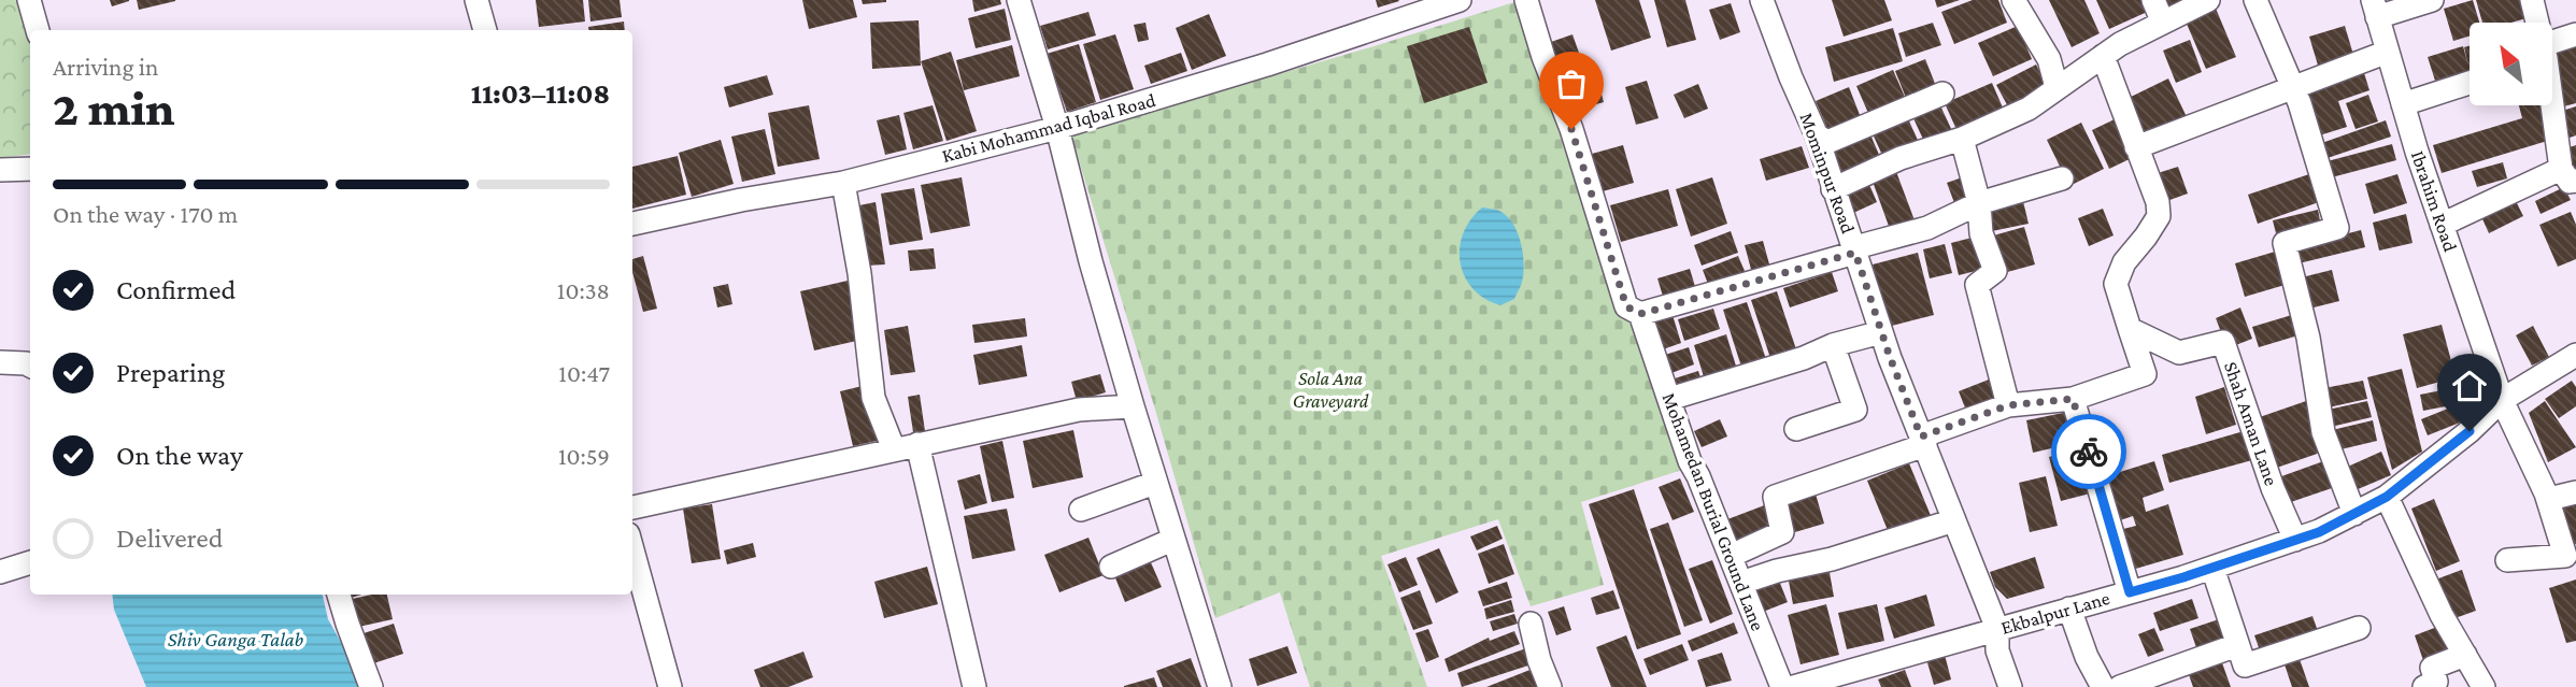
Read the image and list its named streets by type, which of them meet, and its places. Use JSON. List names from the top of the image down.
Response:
{
  "streets": {
    "street": [
      "Kabi Mohammad Iqbal Road",
      "Mominpur Road",
      "Ibrahim Road",
      "Shah Aman Lane",
      "Mohamedan Burial Ground Lane",
      "Ekbalpur Lane"
    ]
  },
  "crossings": [
    ["Mominpur Road", "Ekbalpur Lane"],
    ["Ibrahim Road", "Ekbalpur Lane"],
    ["Shah Aman Lane", "Ekbalpur Lane"]
  ],
  "water": ["Shiv Ganga Talab"],
  "parks": ["Sola Ana Graveyard"],
  "north": "top left",
  "page": {
    "heading": ["2 min", "Arriving in", "11:03–11:08"],
    "bar": "On the way · 170 m",
    "list": [
      ["Confirmed", "10:38"],
      ["Preparing", "10:47"],
      ["On the way", "10:59"],
      "Delivered"
    ]
  }
}
